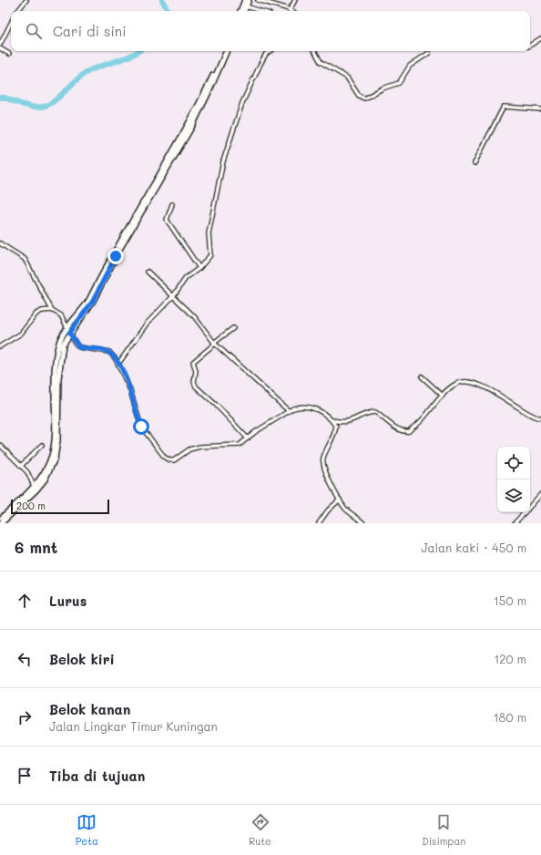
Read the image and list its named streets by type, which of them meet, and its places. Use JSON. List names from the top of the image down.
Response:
{
  "scale_bar": "200 m",
  "page": {
    "search": "Cari di sini",
    "scale": "200 m",
    "heading": ["6 mnt", "Jalan kaki · 450 m"],
    "list": [
      ["Lurus", "150 m"],
      ["Belok kiri", "120 m"],
      ["Belok kanan", "Jalan Lingkar Timur Kuningan", "180 m"],
      "Tiba di tujuan"
    ],
    "nav": ["Peta", "Rute", "Disimpan"]
  }
}
